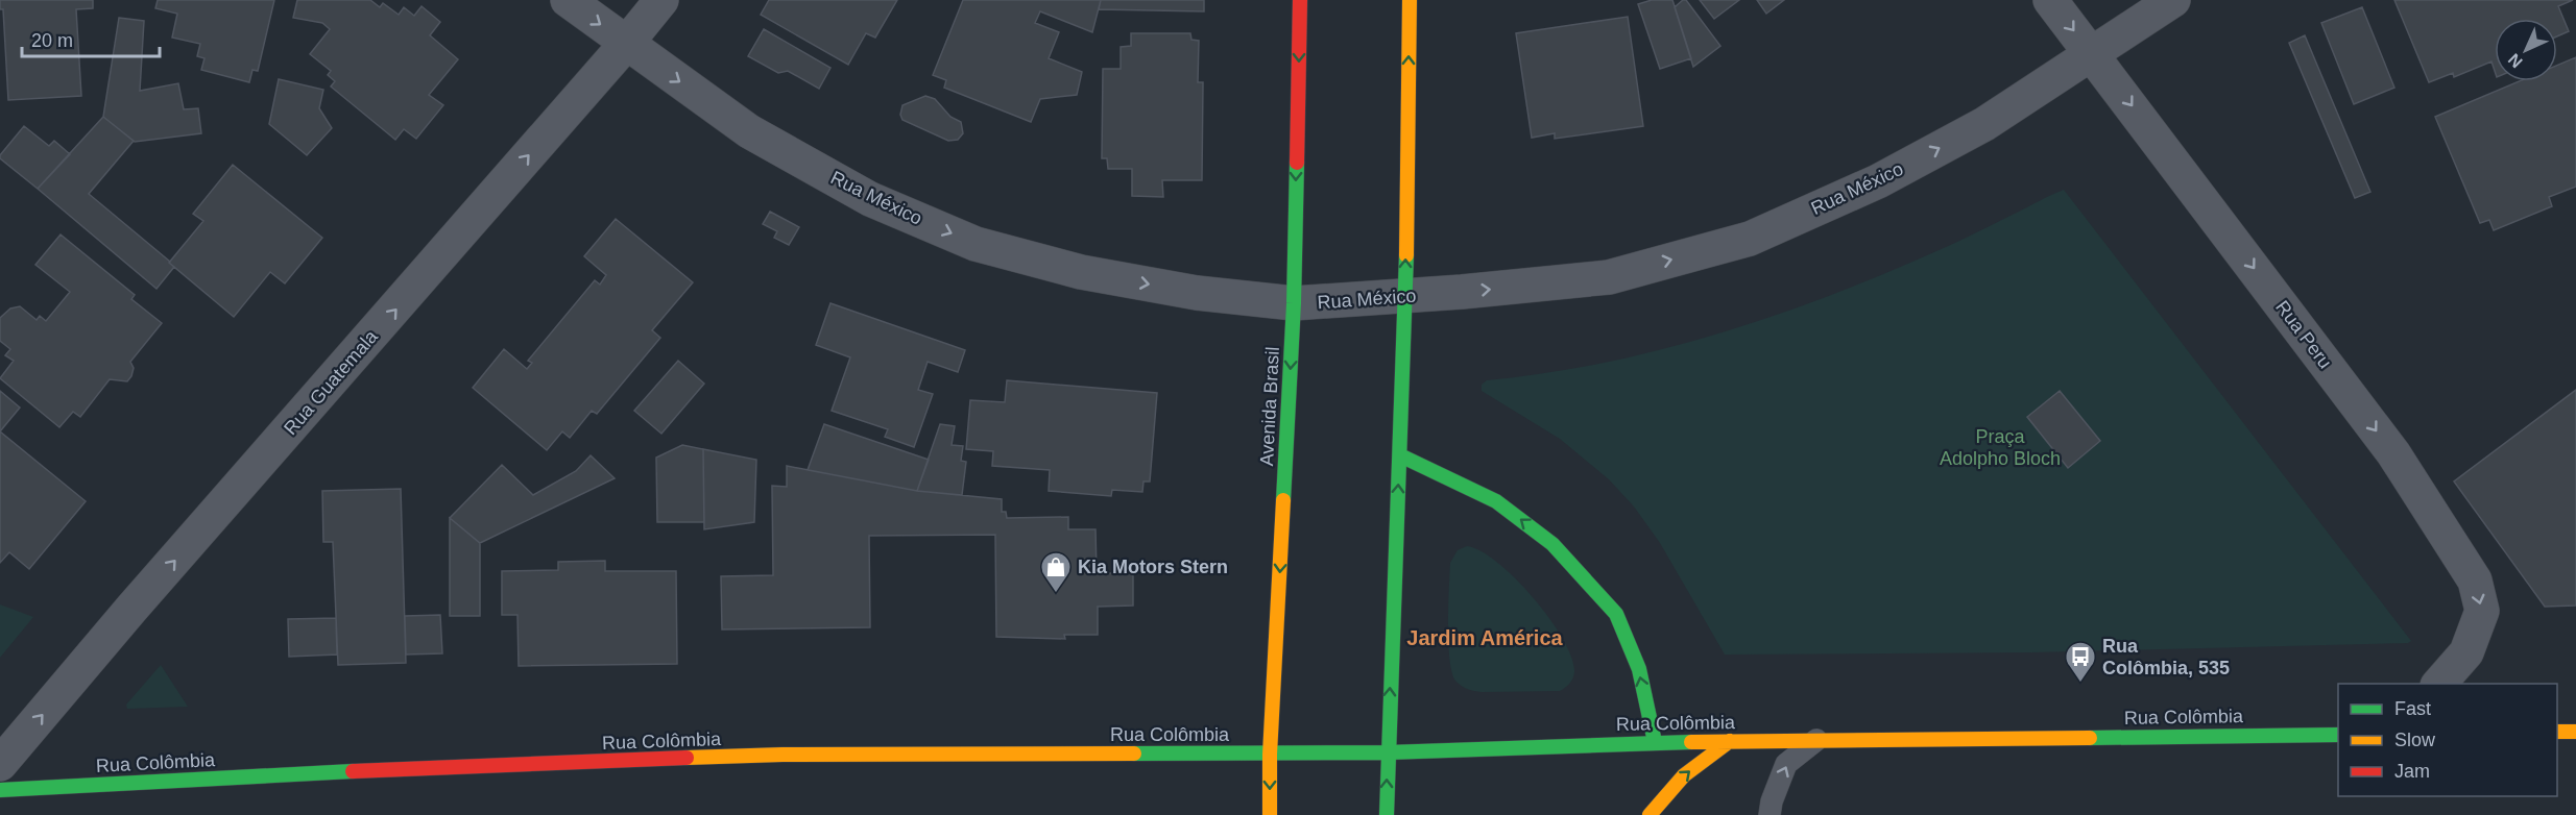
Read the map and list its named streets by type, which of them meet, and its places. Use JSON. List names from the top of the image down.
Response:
{
  "streets": {
    "main road": ["Avenida Brasil", "Rua Colômbia"],
    "street": ["Rua México", "Rua Peru", "Rua Guatemala"]
  },
  "crossings": [
    ["Rua México", "Rua Peru"],
    ["Rua México", "Rua Guatemala"],
    ["Rua México", "Avenida Brasil"],
    ["Avenida Brasil", "Rua Colômbia"]
  ],
  "one_way": ["Rua México", "Rua Peru", "Rua Guatemala"],
  "districts": ["Jardim América"],
  "parks": ["Praça Adolpho Bloch"],
  "places": {
    "shop": ["Kia Motors Stern"],
    "bus stop": ["Rua Colômbia, 535"]
  },
  "legend": ["Fast", "Slow", "Jam"],
  "scale_bar": "20 m",
  "north": "bottom left"
}
